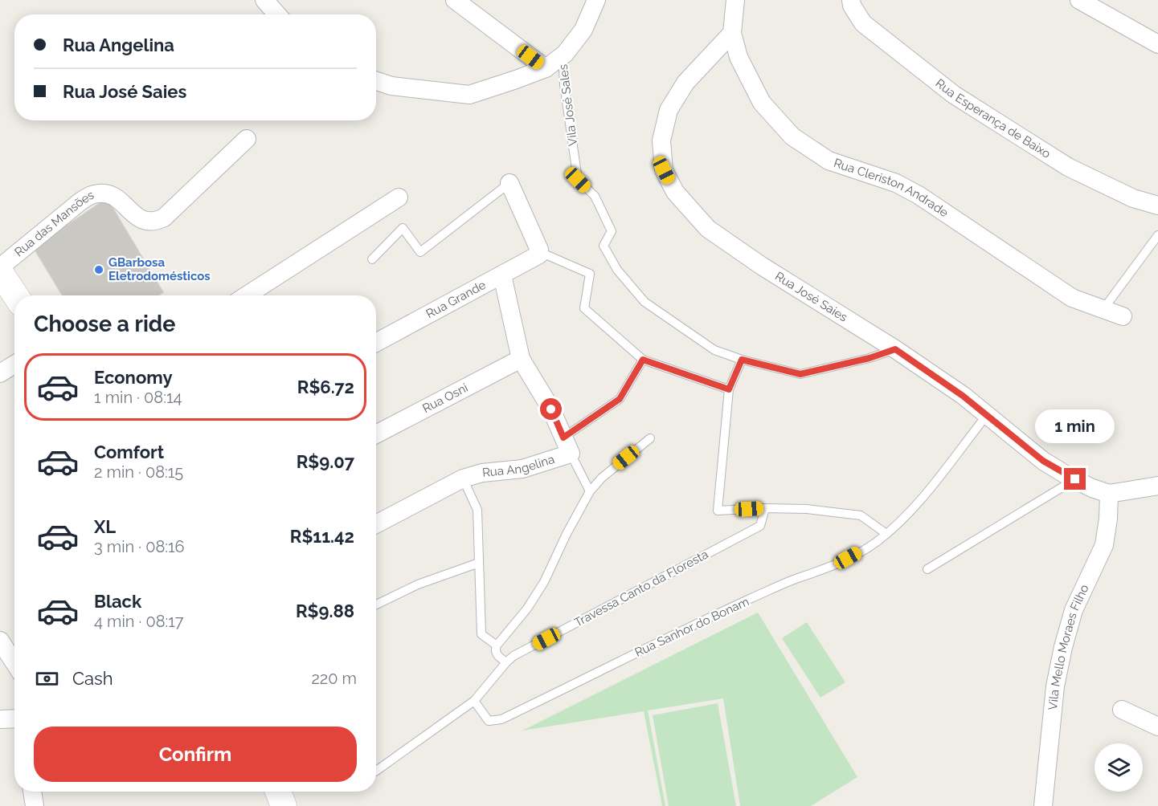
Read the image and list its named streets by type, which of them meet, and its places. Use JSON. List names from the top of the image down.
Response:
{
  "streets": {
    "street": [
      "Rua Esperança de Baixo",
      "Rua Cleriston Andrade",
      "Rua das Mansões",
      "Rua José Saies",
      "Rua Grande",
      "Rua Osni",
      "Rua Angelina",
      "Vila Mello Moraes Filho"
    ],
    "lane": ["Vila José Sales", "Travessa Canto da Floresta", "Rua Sanhor do Bonam"]
  },
  "crossings": [
    ["Rua Cleriston Andrade", "Rua José Saies"],
    ["Rua José Saies", "Rua Sanhor do Bonam"],
    ["Rua José Saies", "Vila Mello Moraes Filho"],
    ["Rua Grande", "Rua Angelina"],
    ["Rua Osni", "Rua Angelina"],
    ["Travessa Canto da Floresta", "Rua Sanhor do Bonam"]
  ],
  "places": ["GBarbosa Eletrodomésticos"],
  "page": {
    "banner": ["Rua Angelina", "Rua José Saies"],
    "heading": "Choose a ride",
    "list": [
      {
        "name": "Economy",
        "note": "1 min · 08:14",
        "value": "R$6.72"
      },
      {
        "name": "Comfort",
        "note": "2 min · 08:15",
        "value": "R$9.07"
      },
      {
        "name": "XL",
        "note": "3 min · 08:16",
        "value": "R$11.42"
      },
      {
        "name": "Black",
        "note": "4 min · 08:17",
        "value": "R$9.88"
      }
    ],
    "bubble": "1 min",
    "pay": ["Cash", "220 m"],
    "buttons": "Confirm"
  }
}
